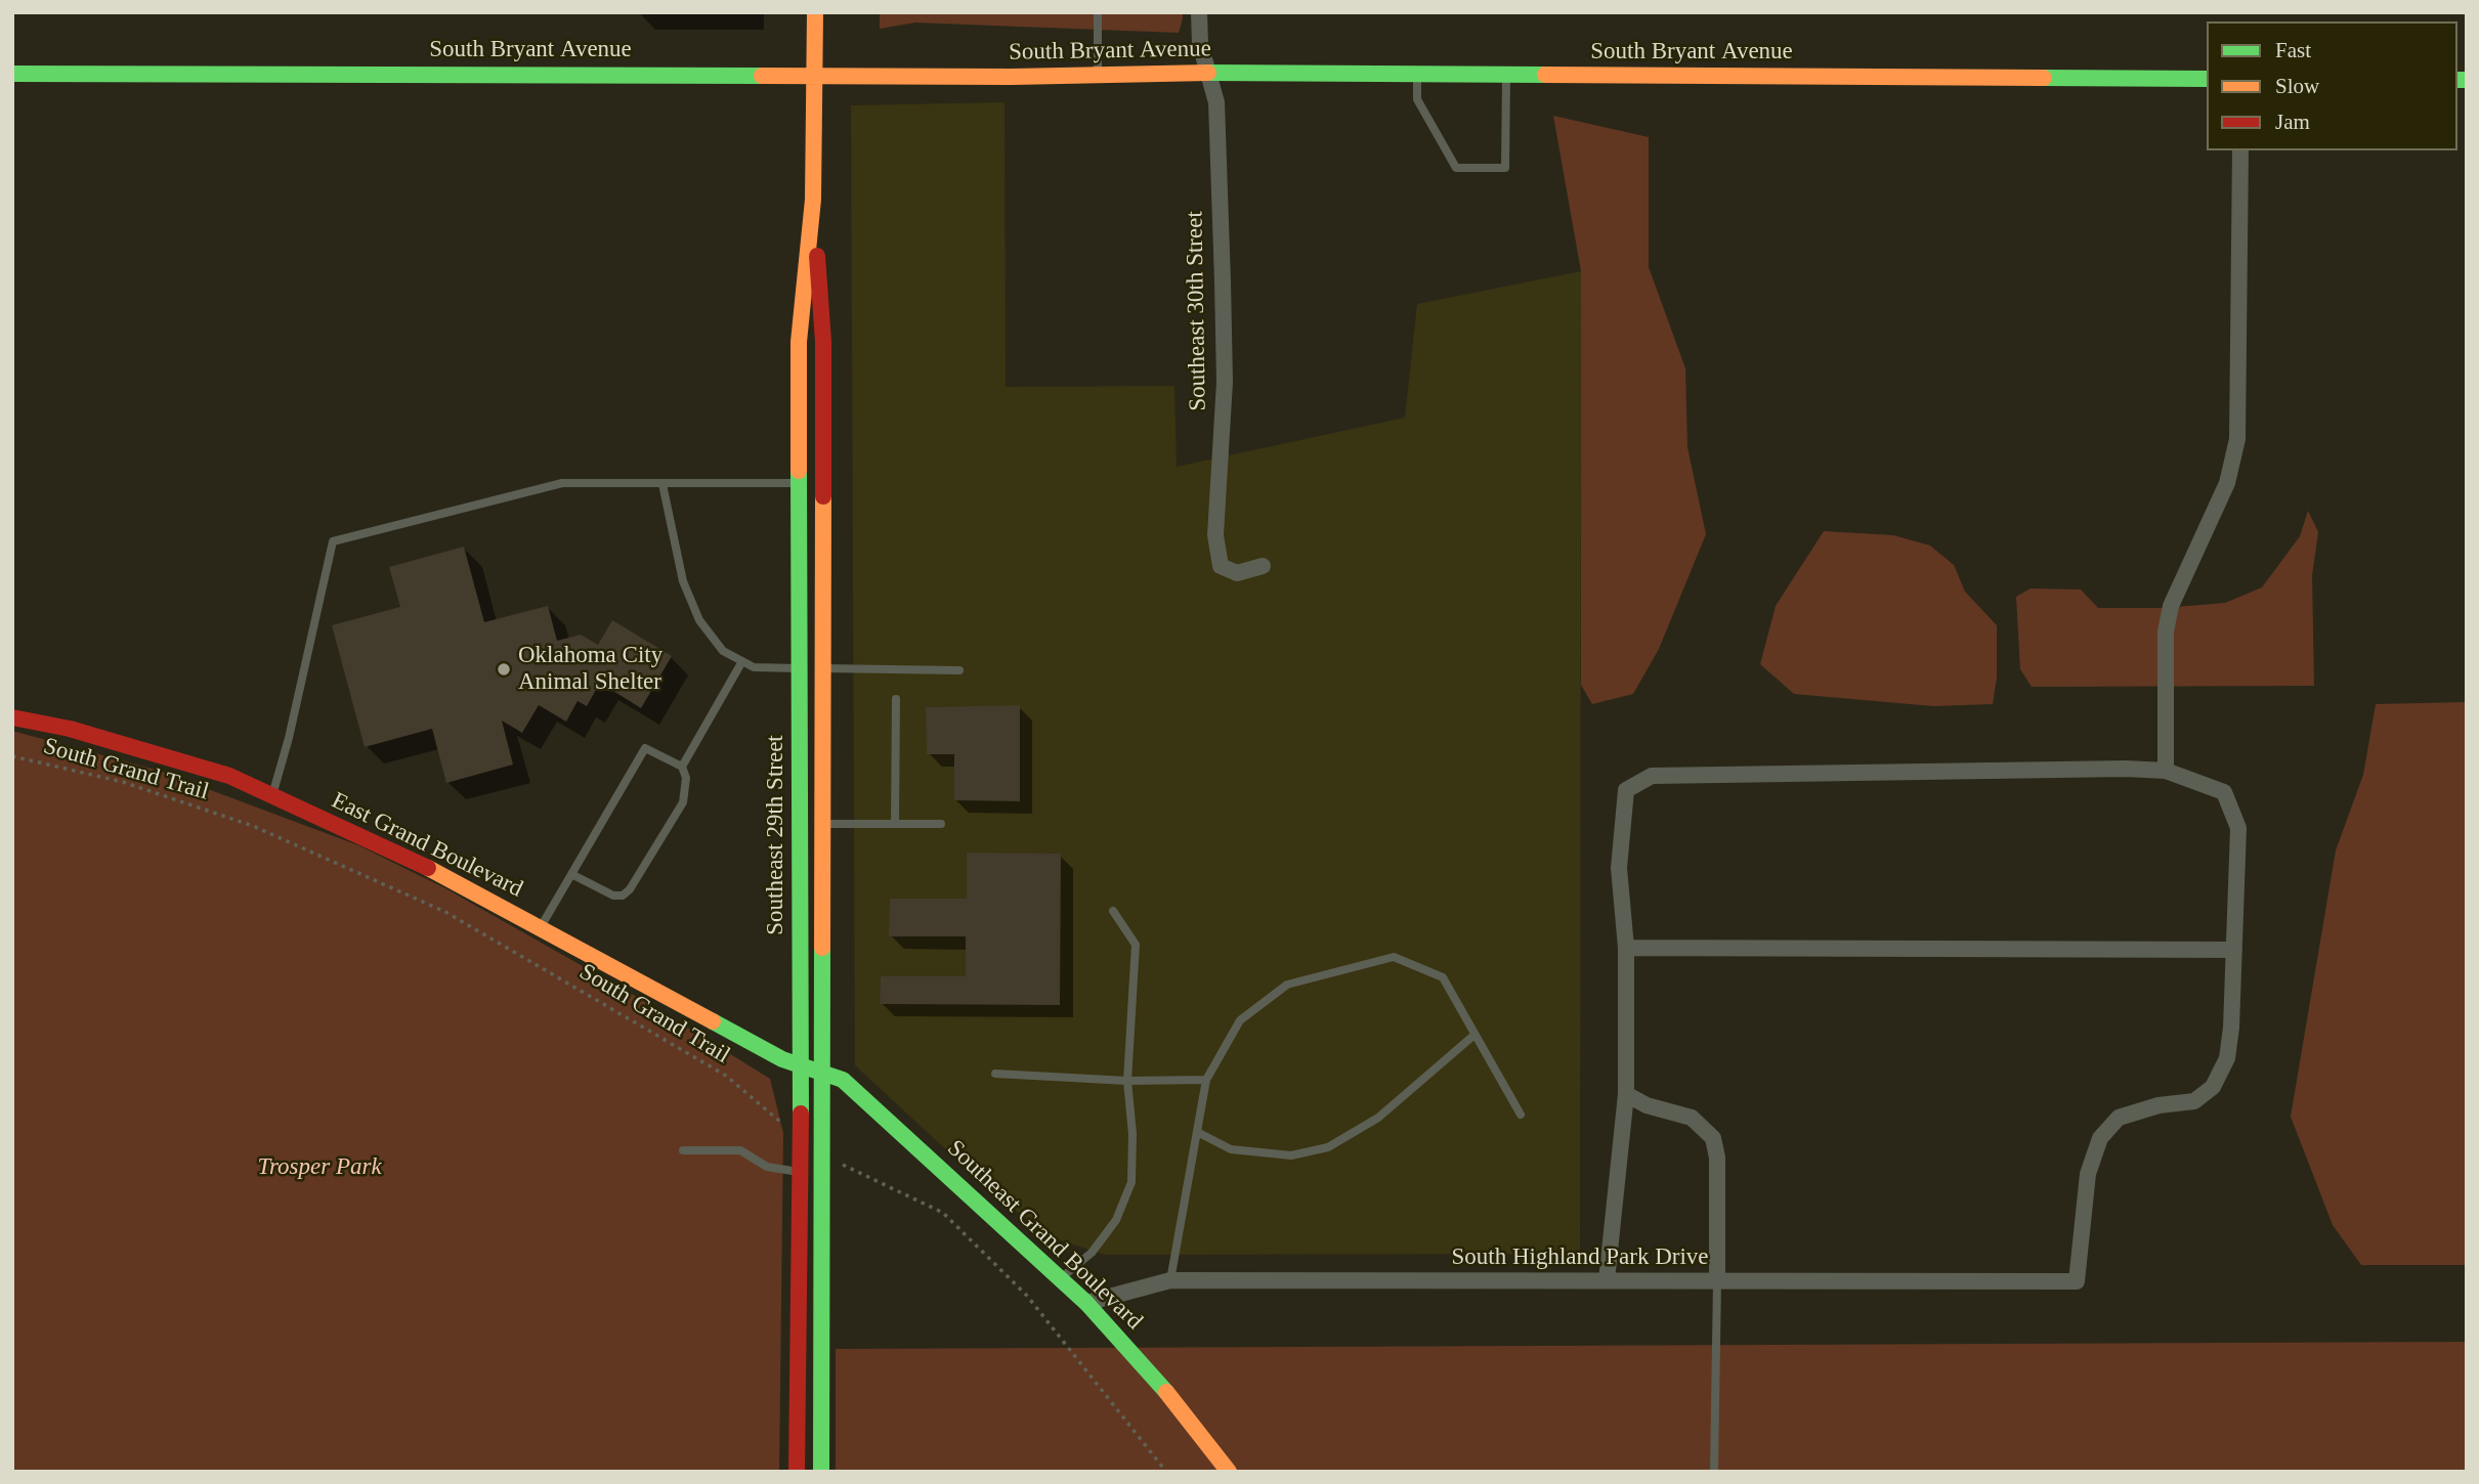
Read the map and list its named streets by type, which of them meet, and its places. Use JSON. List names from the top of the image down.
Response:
{
  "streets": {
    "street": [
      "South Bryant Avenue",
      "Southeast 30th Street",
      "Southeast 29th Street",
      "East Grand Boulevard",
      "Southeast Grand Boulevard",
      "South Highland Park Drive"
    ],
    "path": ["South Grand Trail"]
  },
  "crossings": [
    ["South Bryant Avenue", "Southeast 30th Street"],
    ["South Bryant Avenue", "Southeast 29th Street"],
    ["South Grand Trail", "Southeast 29th Street"],
    ["Southeast 29th Street", "East Grand Boulevard"],
    ["Southeast 29th Street", "Southeast Grand Boulevard"],
    ["East Grand Boulevard", "Southeast Grand Boulevard"],
    ["Southeast Grand Boulevard", "South Highland Park Drive"]
  ],
  "parks": ["Trosper Park"],
  "places": ["Oklahoma City Animal Shelter"],
  "legend": ["Fast", "Slow", "Jam"]
}
